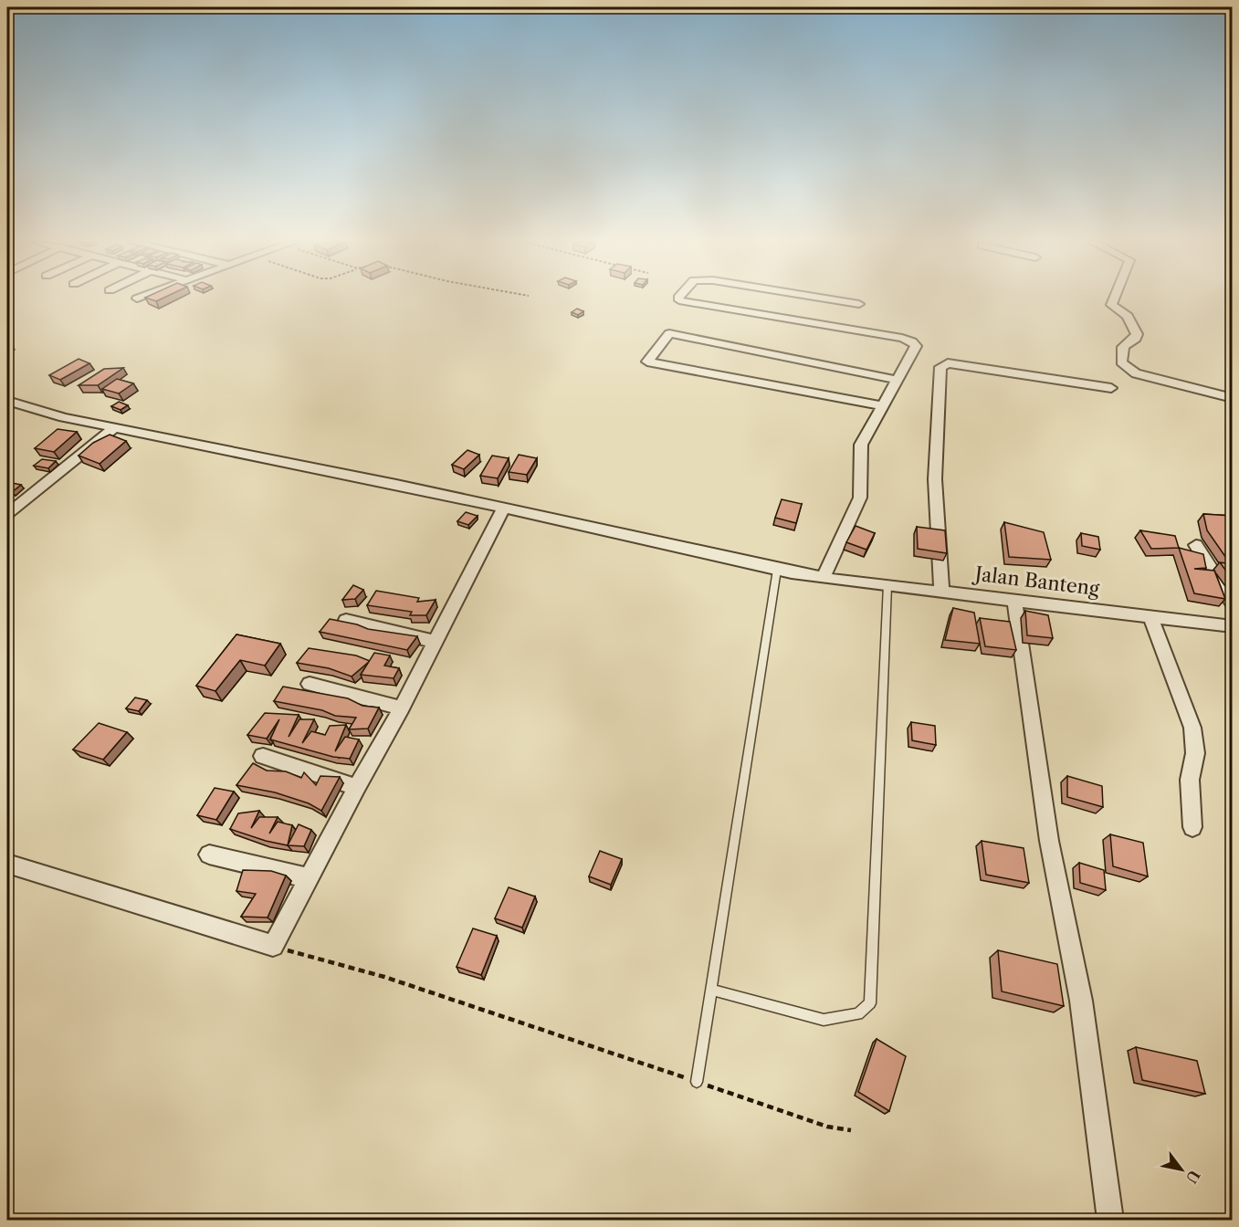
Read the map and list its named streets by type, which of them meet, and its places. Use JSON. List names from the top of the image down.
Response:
{
  "streets": {
    "street": ["Jalan Banteng"]
  },
  "north": "bottom right"
}
